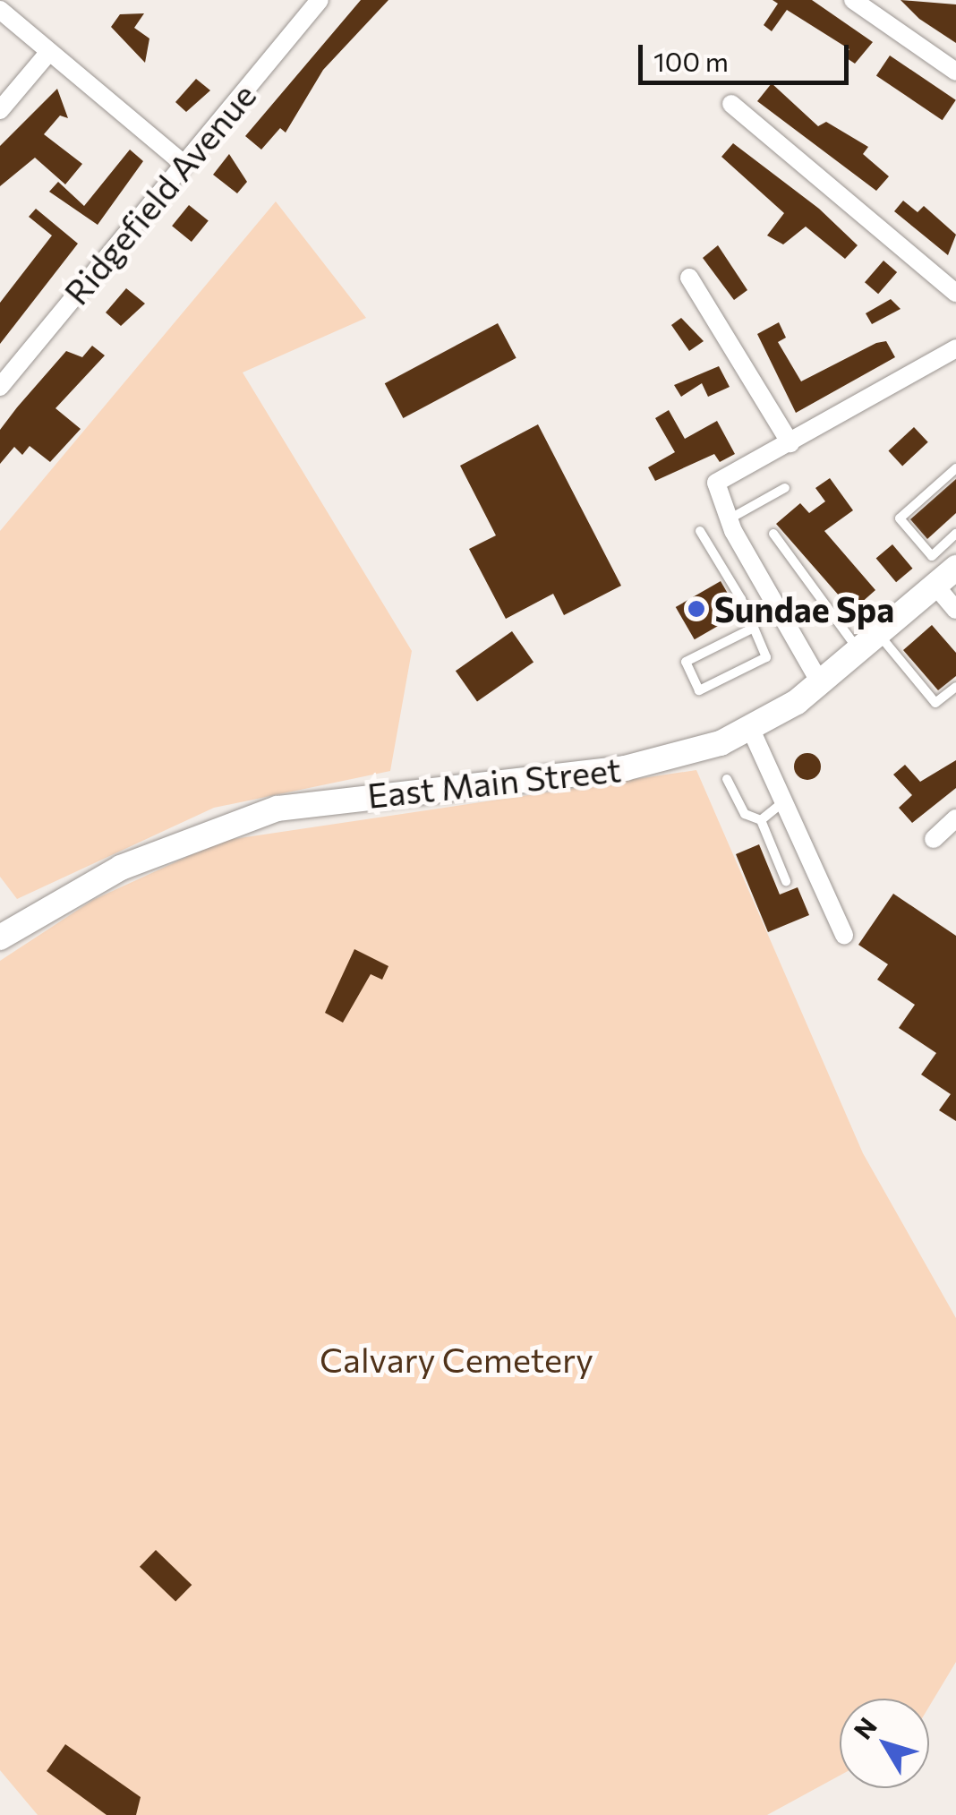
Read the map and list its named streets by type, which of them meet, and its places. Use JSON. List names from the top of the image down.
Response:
{
  "streets": {
    "main road": ["East Main Street"],
    "street": ["Ridgefield Avenue"]
  },
  "parks": ["Calvary Cemetery"],
  "places": ["Sundae Spa"],
  "scale_bar": "100 m",
  "north": "top left"
}
